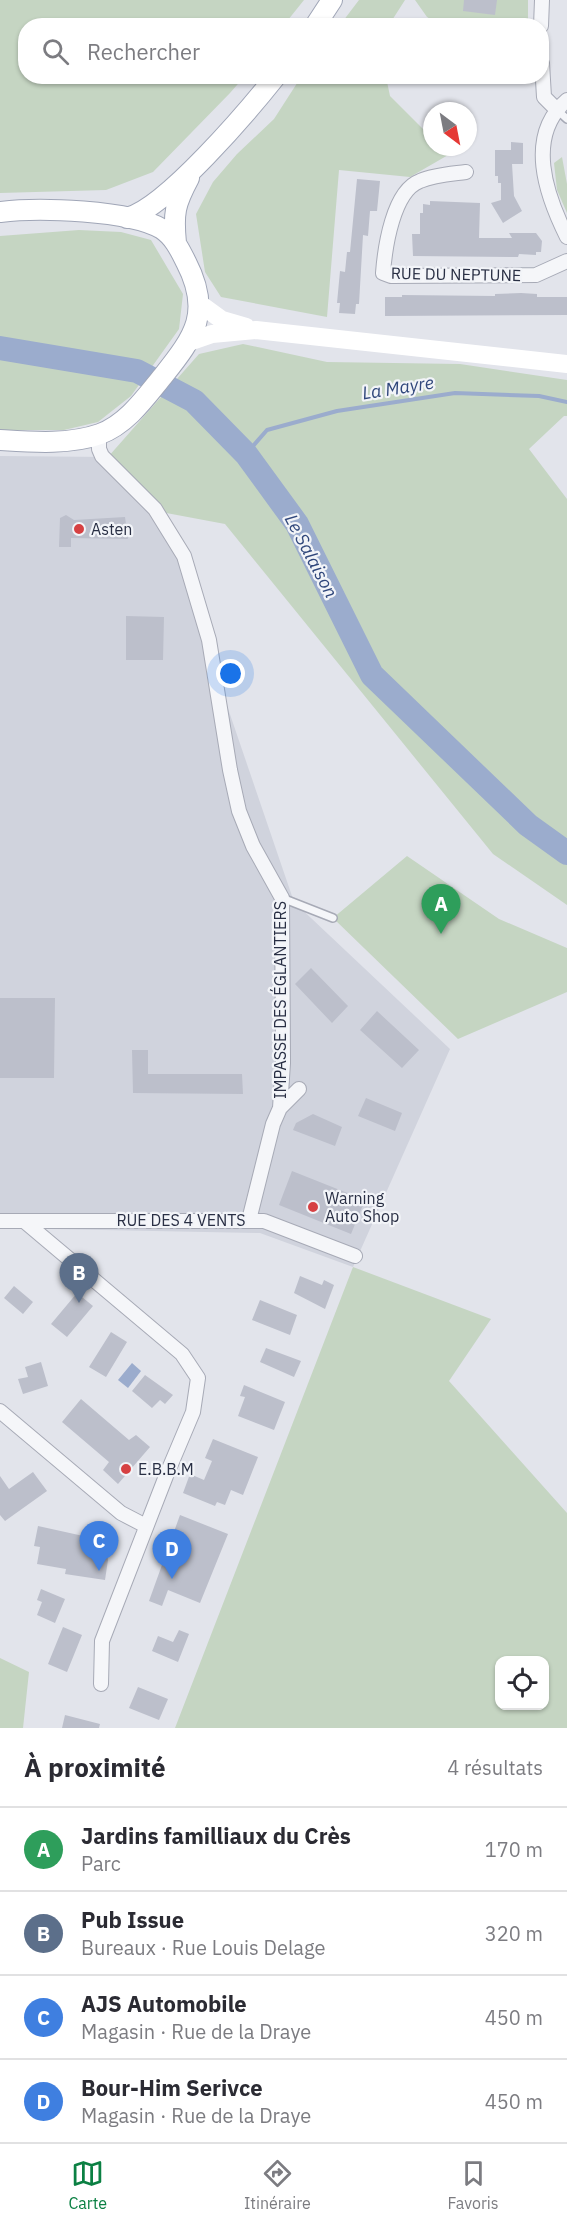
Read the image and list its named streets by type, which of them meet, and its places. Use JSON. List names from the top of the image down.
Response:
{
  "streets": {
    "street": ["RUE DU NEPTUNE", "IMPASSE DES ÉGLANTIERS", "RUE DES 4 VENTS"]
  },
  "crossings": [
    ["IMPASSE DES ÉGLANTIERS", "RUE DES 4 VENTS"]
  ],
  "water": ["La Mayre", "Le Salaison"],
  "places": ["Asten", "Warning Auto Shop", "E.B.B.M"],
  "north": "bottom right",
  "page": {
    "search": "Rechercher",
    "pins": [
      "A",
      "B",
      "C",
      "D"
    ],
    "heading": ["À proximité", "4 résultats"],
    "list": [
      {
        "mark": "A",
        "name": "Jardins familliaux du Crès",
        "note": "Parc",
        "value": "170 m"
      },
      {
        "mark": "B",
        "name": "Pub Issue",
        "note": "Bureaux · Rue Louis Delage",
        "value": "320 m"
      },
      {
        "mark": "C",
        "name": "AJS Automobile",
        "note": "Magasin · Rue de la Draye",
        "value": "450 m"
      },
      {
        "mark": "D",
        "name": "Bour-Him Serivce",
        "note": "Magasin · Rue de la Draye",
        "value": "450 m"
      }
    ],
    "nav": ["Carte", "Itinéraire", "Favoris"]
  }
}
